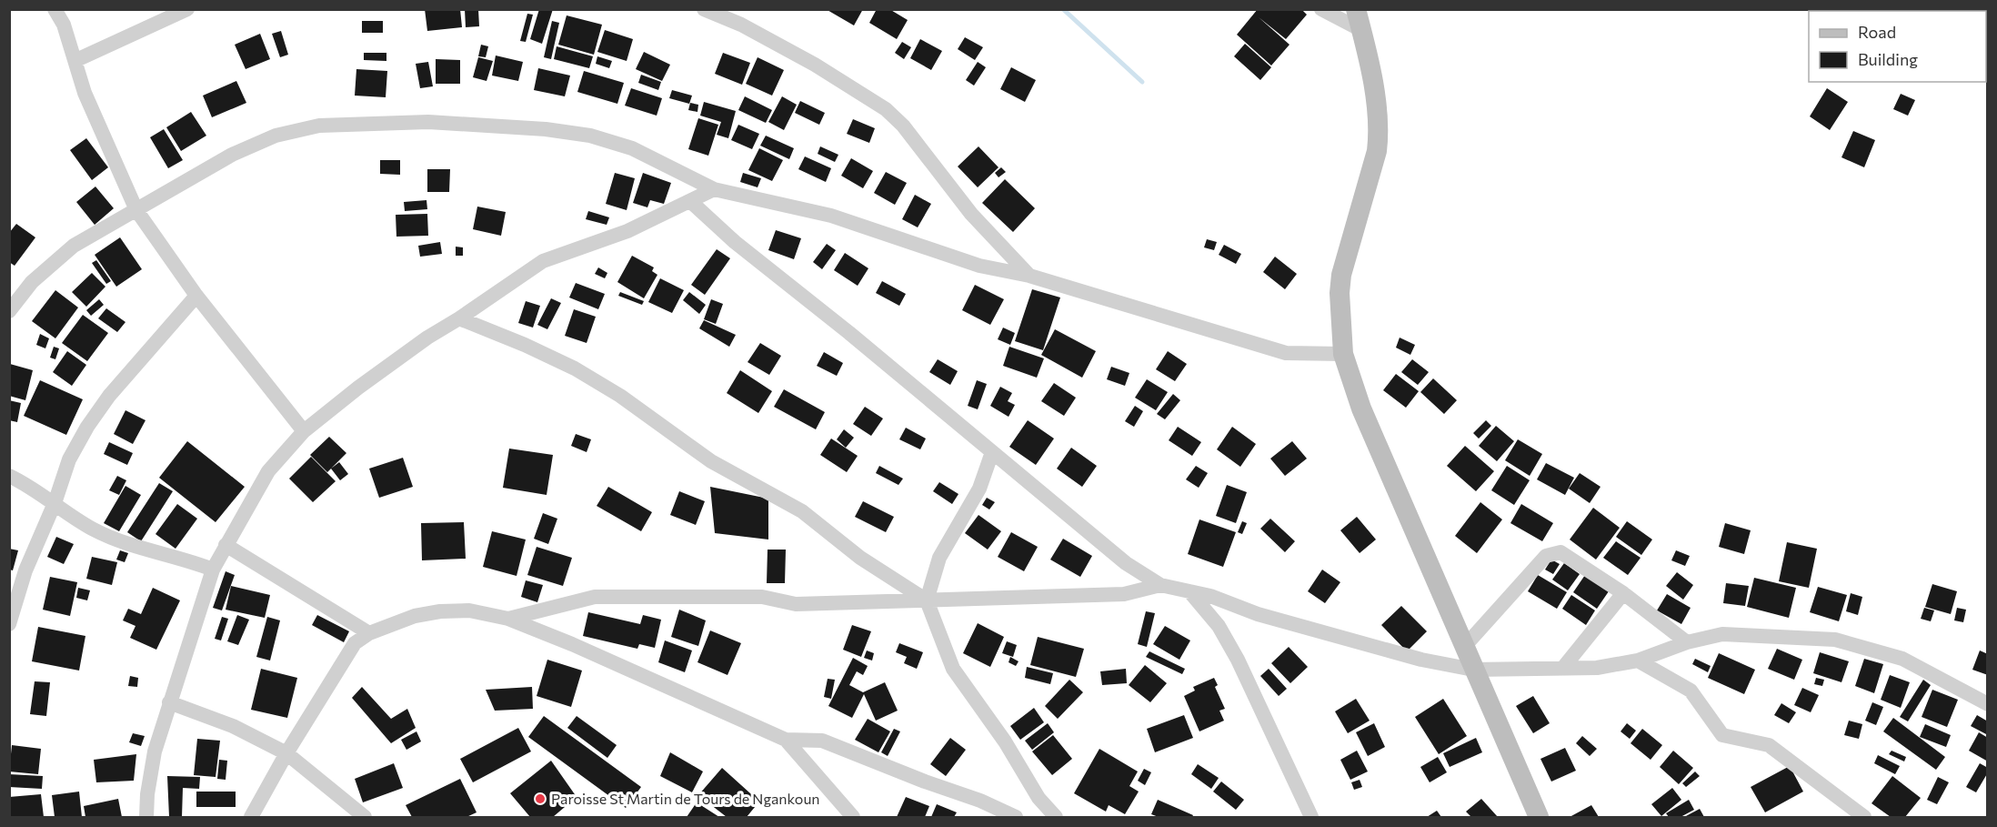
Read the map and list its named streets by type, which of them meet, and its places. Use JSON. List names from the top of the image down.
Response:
{
  "places": ["Paroisse St Martin de Tours de Ngankoun"],
  "legend": ["Road", "Building"]
}
